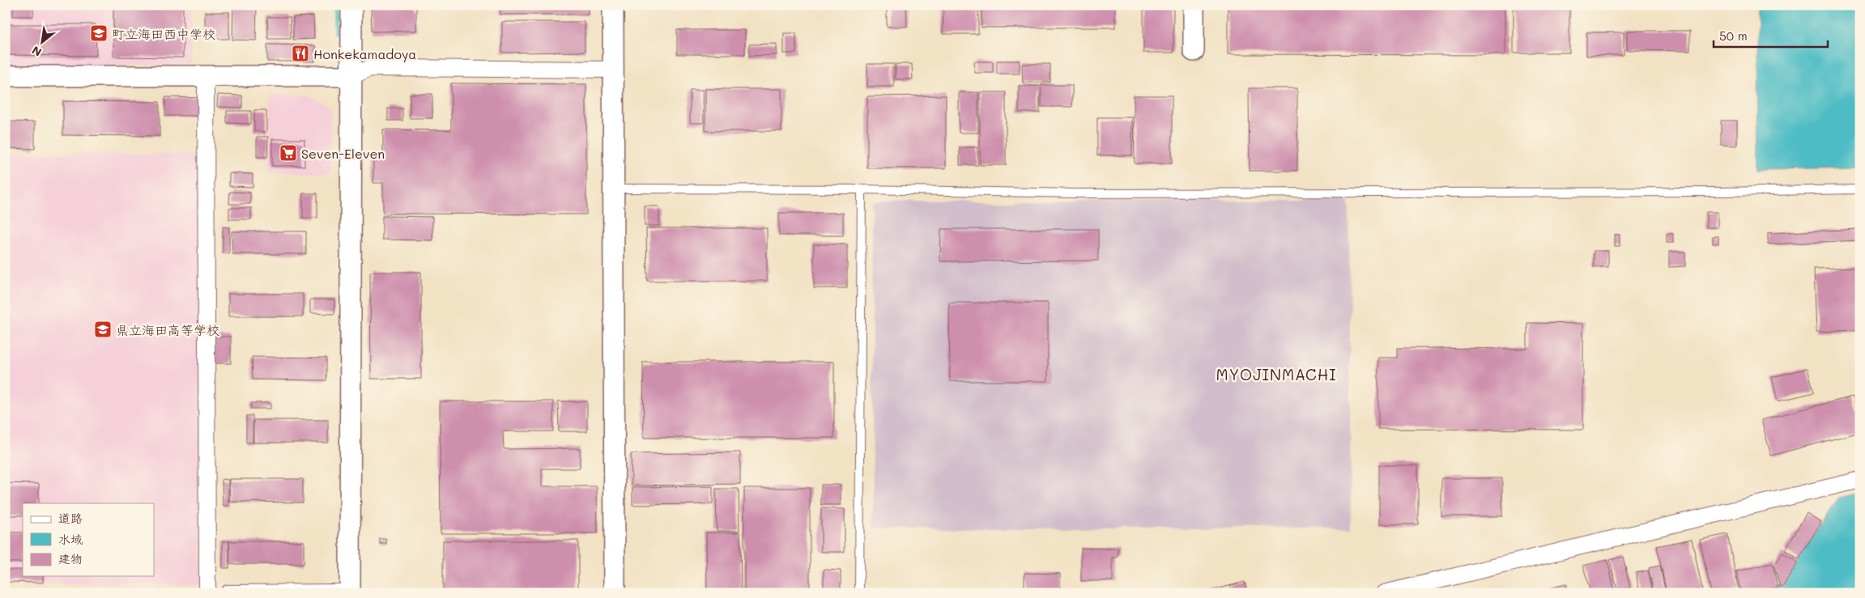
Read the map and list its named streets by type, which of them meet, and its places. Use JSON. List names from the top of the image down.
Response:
{
  "districts": ["MYOJINMACHI"],
  "places": {
    "school or university": ["町立海田西中学校", "県立海田高等学校"],
    "restaurant": ["Honkekamadoya"],
    "supermarket": ["Seven-Eleven"]
  },
  "legend": ["道路", "水域", "建物"],
  "scale_bar": "50 m",
  "north": "bottom left"
}
